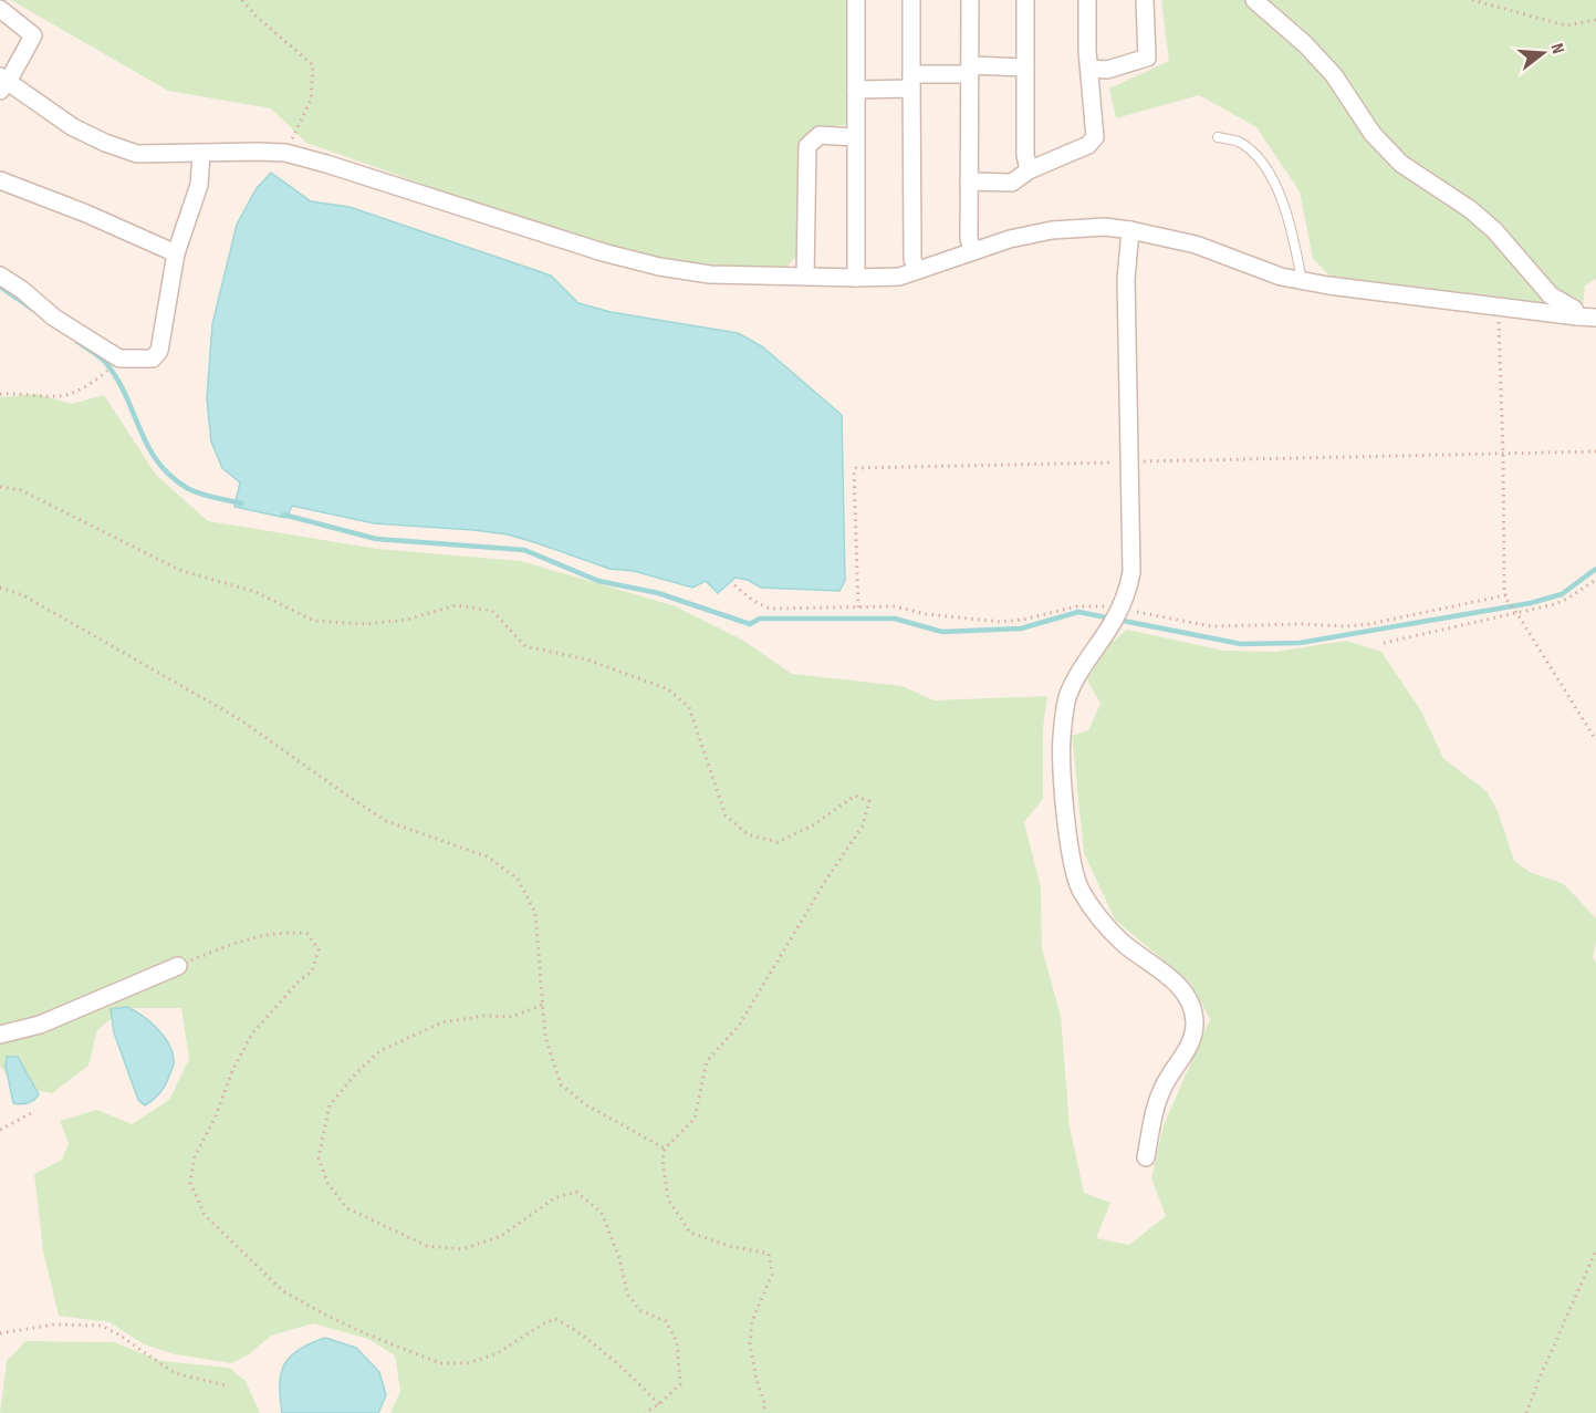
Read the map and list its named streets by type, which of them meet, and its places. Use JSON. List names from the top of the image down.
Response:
{
  "north": "right"
}
